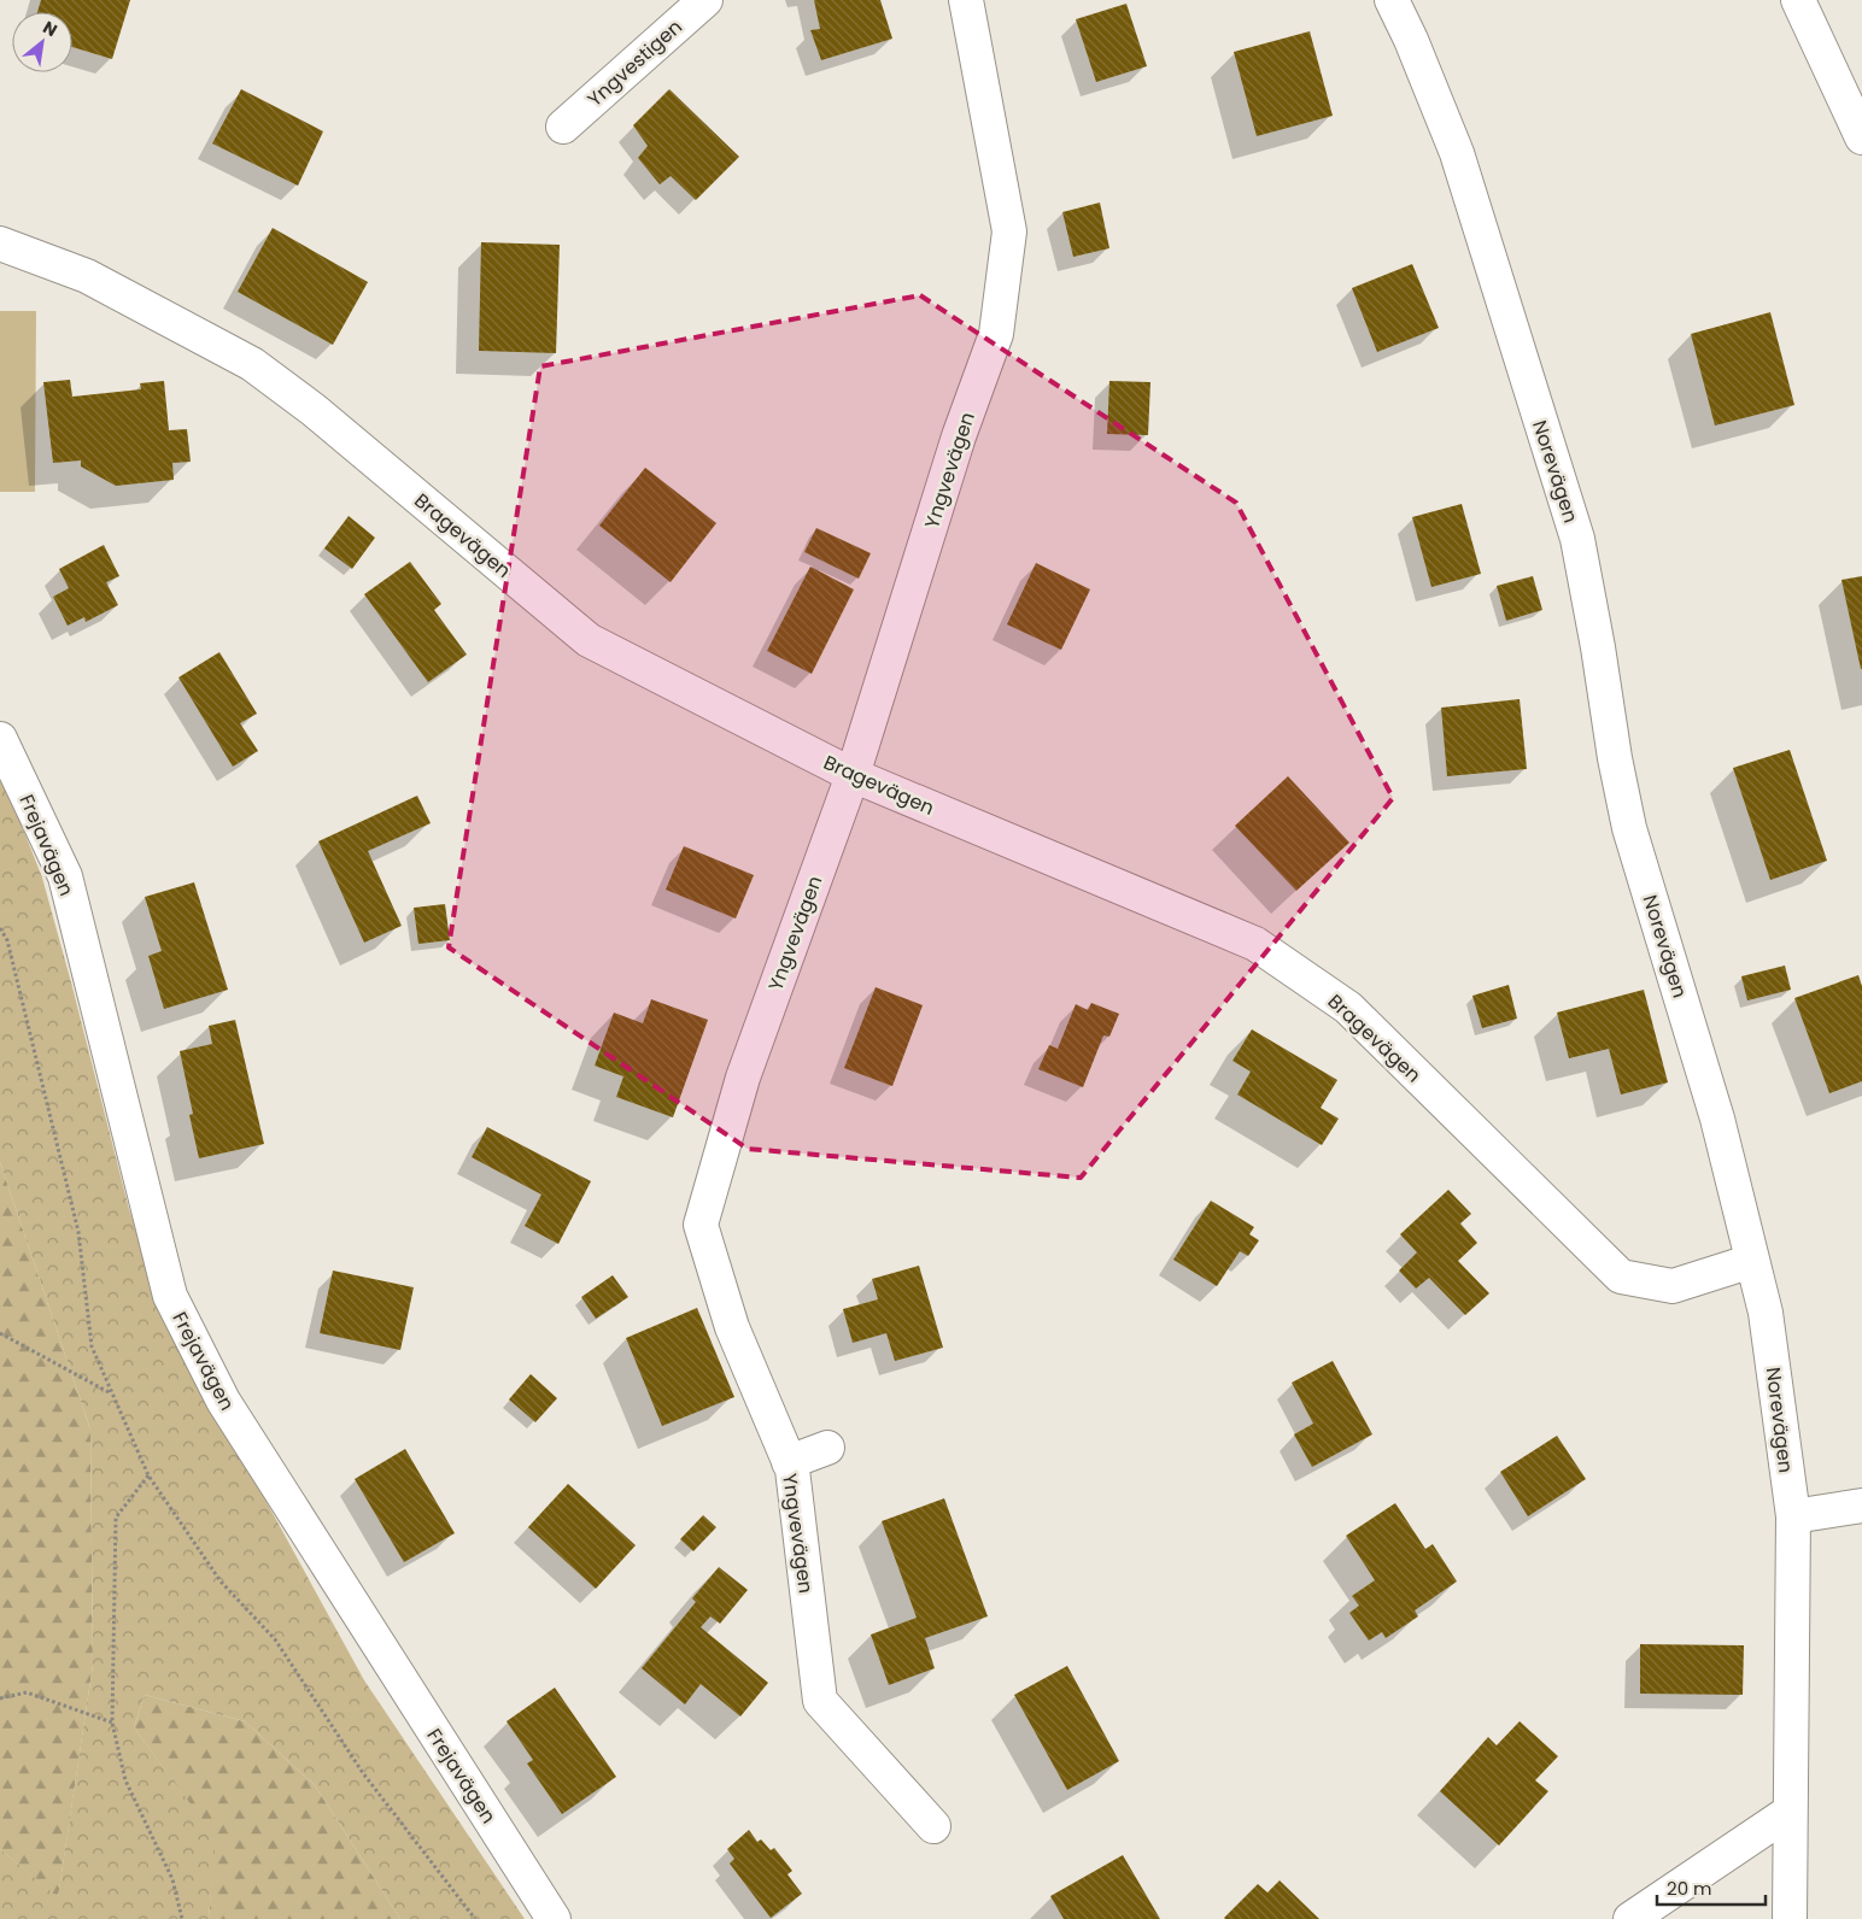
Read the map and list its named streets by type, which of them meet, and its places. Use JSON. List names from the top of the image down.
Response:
{
  "streets": {
    "street": [
      "Yngvestigen",
      "Yngvevägen",
      "Norevägen",
      "Bragevägen",
      "Frejavägen"
    ]
  },
  "crossings": [
    ["Yngvevägen", "Bragevägen"],
    ["Norevägen", "Bragevägen"]
  ],
  "scale_bar": "20 m",
  "north": "top right"
}
